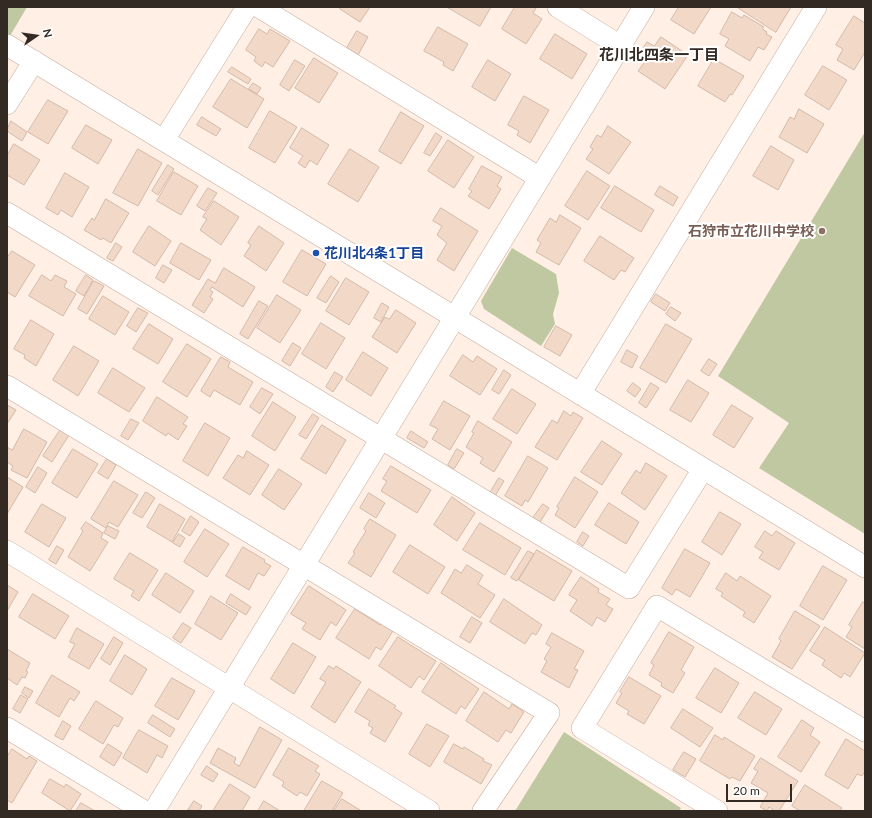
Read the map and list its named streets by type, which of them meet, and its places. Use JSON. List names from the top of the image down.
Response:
{
  "districts": ["花川北四条一丁目"],
  "places": ["石狩市立花川中学校", "花川北4条1丁目"],
  "scale_bar": "20 m",
  "north": "right"
}
